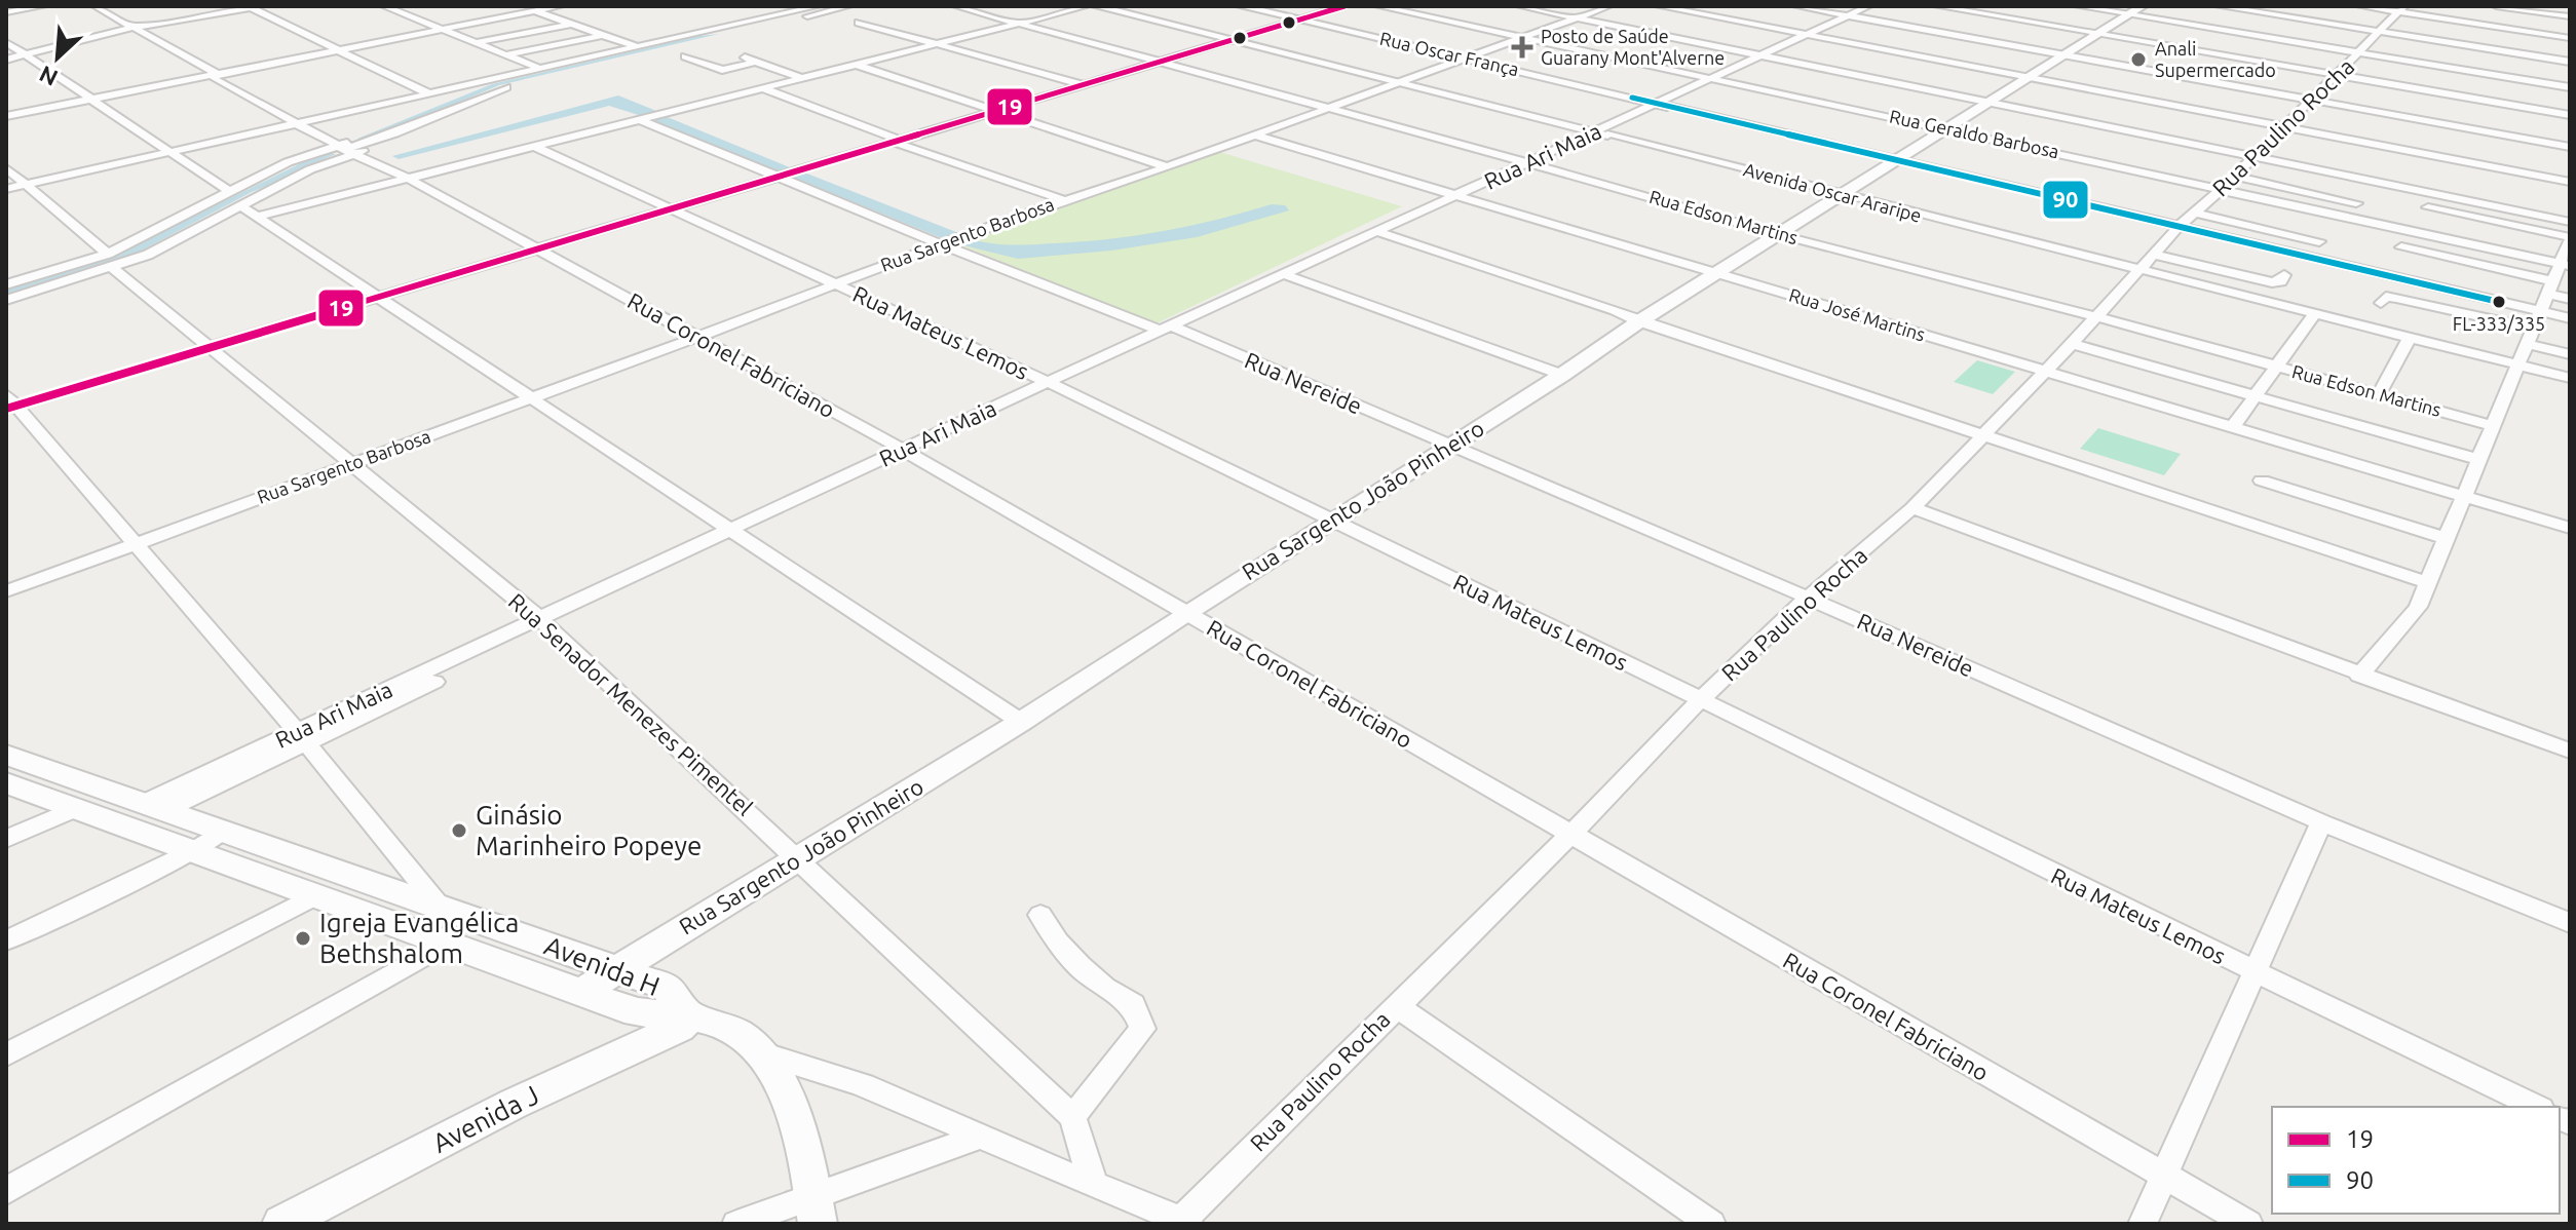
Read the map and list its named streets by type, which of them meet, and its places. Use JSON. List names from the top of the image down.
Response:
{
  "streets": {
    "street": [
      "Rua Oscar França",
      "Rua Paulino Rocha",
      "Rua Geraldo Barbosa",
      "Rua Ari Maia",
      "Avenida Oscar Araripe",
      "Rua Edson Martins",
      "Rua Sargento Barbosa",
      "Rua José Martins",
      "Rua Mateus Lemos",
      "Rua Coronel Fabriciano",
      "Rua Nereide",
      "Rua Sargento João Pinheiro",
      "Rua Senador Menezes Pimentel",
      "Avenida H",
      "Avenida J"
    ]
  },
  "crossings": [
    ["Rua Oscar França", "Rua Paulino Rocha"],
    ["Rua Oscar França", "Rua Ari Maia"],
    ["Rua Oscar França", "Rua Sargento Barbosa"],
    ["Rua Oscar França", "Rua Sargento João Pinheiro"],
    ["Rua Paulino Rocha", "Rua Geraldo Barbosa"],
    ["Rua Paulino Rocha", "Avenida Oscar Araripe"],
    ["Rua Paulino Rocha", "Rua Edson Martins"],
    ["Rua Paulino Rocha", "Rua José Martins"],
    ["Rua Paulino Rocha", "Rua Mateus Lemos"],
    ["Rua Paulino Rocha", "Rua Coronel Fabriciano"],
    ["Rua Paulino Rocha", "Rua Nereide"],
    ["Rua Geraldo Barbosa", "Rua Ari Maia"],
    ["Rua Geraldo Barbosa", "Rua Sargento Barbosa"],
    ["Rua Geraldo Barbosa", "Rua Sargento João Pinheiro"],
    ["Rua Ari Maia", "Avenida Oscar Araripe"],
    ["Rua Ari Maia", "Rua Edson Martins"],
    ["Rua Ari Maia", "Rua José Martins"],
    ["Rua Ari Maia", "Rua Mateus Lemos"],
    ["Rua Ari Maia", "Rua Coronel Fabriciano"],
    ["Rua Ari Maia", "Rua Nereide"],
    ["Rua Ari Maia", "Rua Senador Menezes Pimentel"],
    ["Rua Ari Maia", "Avenida H"],
    ["Avenida Oscar Araripe", "Rua Sargento Barbosa"],
    ["Avenida Oscar Araripe", "Rua Sargento João Pinheiro"],
    ["Rua Edson Martins", "Rua Sargento Barbosa"],
    ["Rua Edson Martins", "Rua Sargento João Pinheiro"],
    ["Rua Sargento Barbosa", "Rua José Martins"],
    ["Rua Sargento Barbosa", "Rua Mateus Lemos"],
    ["Rua Sargento Barbosa", "Rua Coronel Fabriciano"],
    ["Rua Sargento Barbosa", "Rua Nereide"],
    ["Rua Sargento Barbosa", "Rua Senador Menezes Pimentel"],
    ["Rua José Martins", "Rua Sargento João Pinheiro"],
    ["Rua Mateus Lemos", "Rua Sargento João Pinheiro"],
    ["Rua Coronel Fabriciano", "Rua Sargento João Pinheiro"],
    ["Rua Nereide", "Rua Sargento João Pinheiro"],
    ["Rua Sargento João Pinheiro", "Rua Senador Menezes Pimentel"],
    ["Rua Sargento João Pinheiro", "Avenida H"],
    ["Avenida H", "Avenida J"]
  ],
  "places": {
    "health": ["Posto de Saúde Guarany Mont'Alverne"],
    "other": [
      "Anali Supermercado",
      "FL-333/335",
      "Ginásio Marinheiro Popeye",
      "Igreja Evangélica Bethshalom"
    ]
  },
  "lines": ["transit line 19", "transit line 90"],
  "legend": ["19", "90"],
  "north": "bottom left"
}
